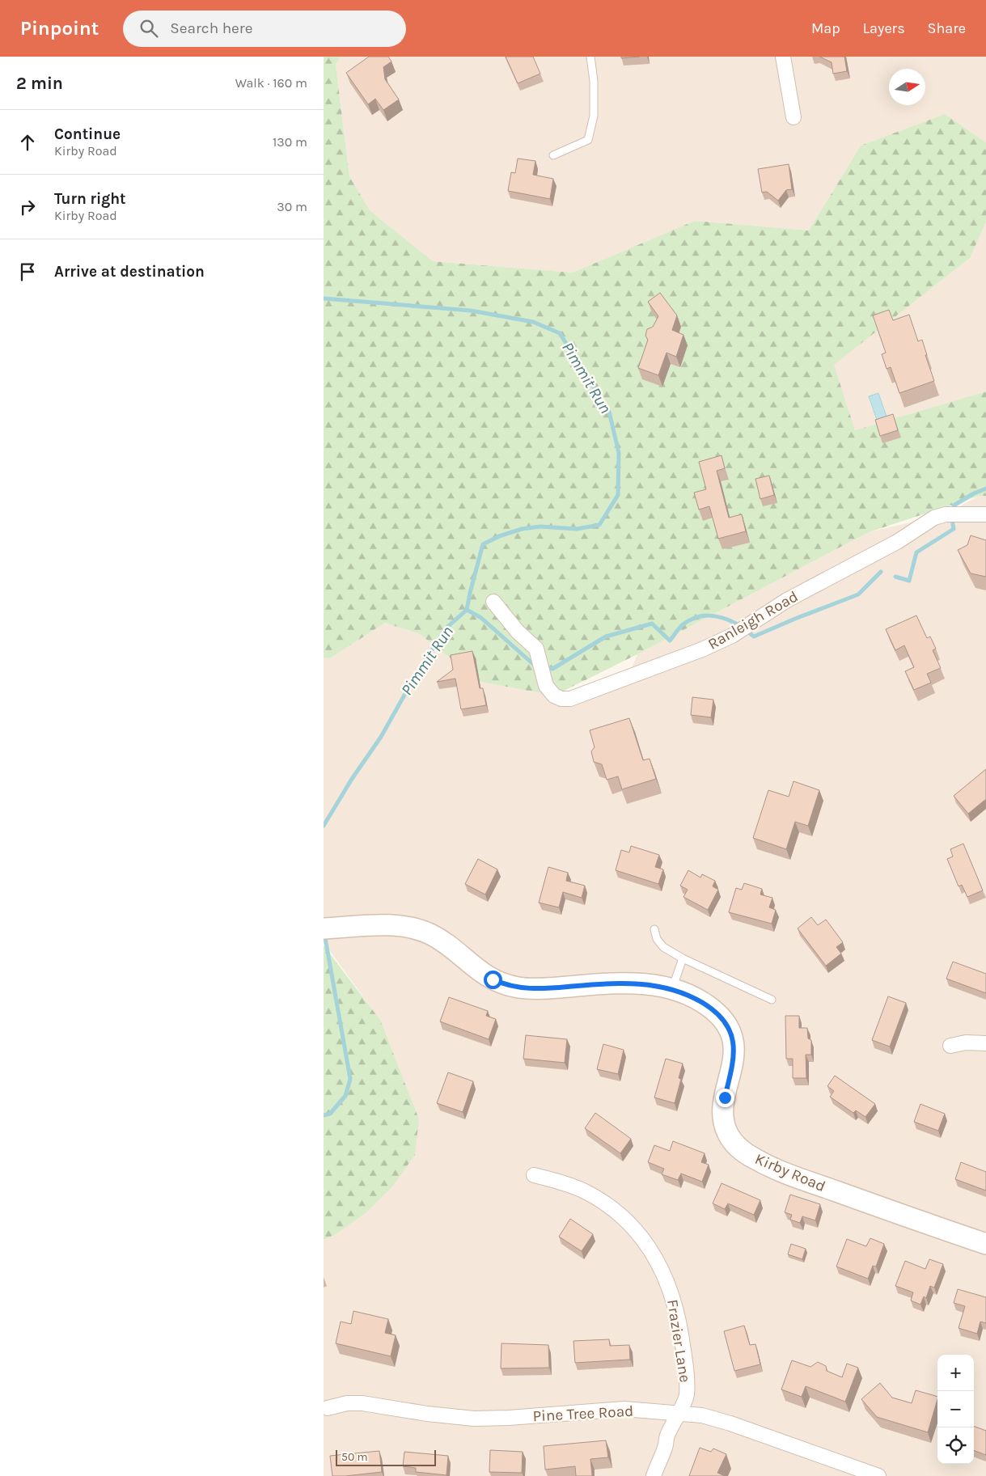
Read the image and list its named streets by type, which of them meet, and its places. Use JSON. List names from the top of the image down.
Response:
{
  "streets": {
    "main road": ["Kirby Road"],
    "street": ["Ranleigh Road", "Frazier Lane", "Pine Tree Road"]
  },
  "crossings": [
    ["Frazier Lane", "Pine Tree Road"]
  ],
  "water": ["Pimmit Run"],
  "scale_bar": "50 m",
  "north": "right",
  "page": {
    "header": "Pinpoint",
    "search": "Search here",
    "nav": ["Map", "Layers", "Share"],
    "heading": ["2 min", "Walk · 160 m"],
    "list": [
      ["Continue", "Kirby Road", "130 m"],
      ["Turn right", "Kirby Road", "30 m"],
      "Arrive at destination"
    ],
    "map_buttons": ["+", "−"],
    "scale": "50 m"
  }
}
